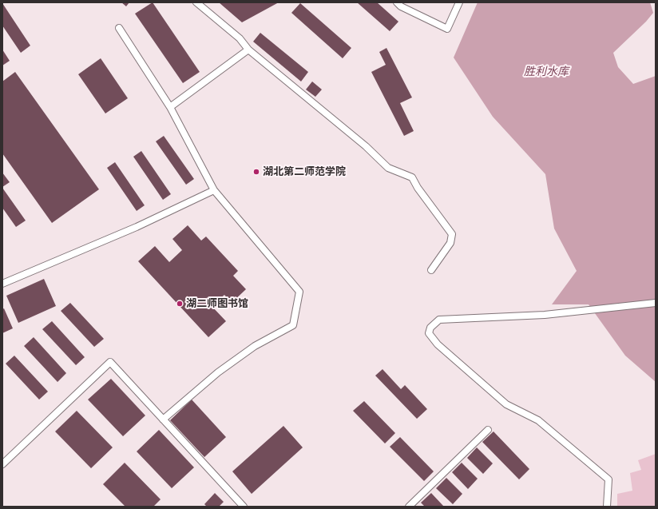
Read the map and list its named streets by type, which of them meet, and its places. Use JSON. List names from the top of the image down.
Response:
{
  "water": ["胜利水库"],
  "places": ["湖北第二师范学院", "湖二师图书馆"]
}
